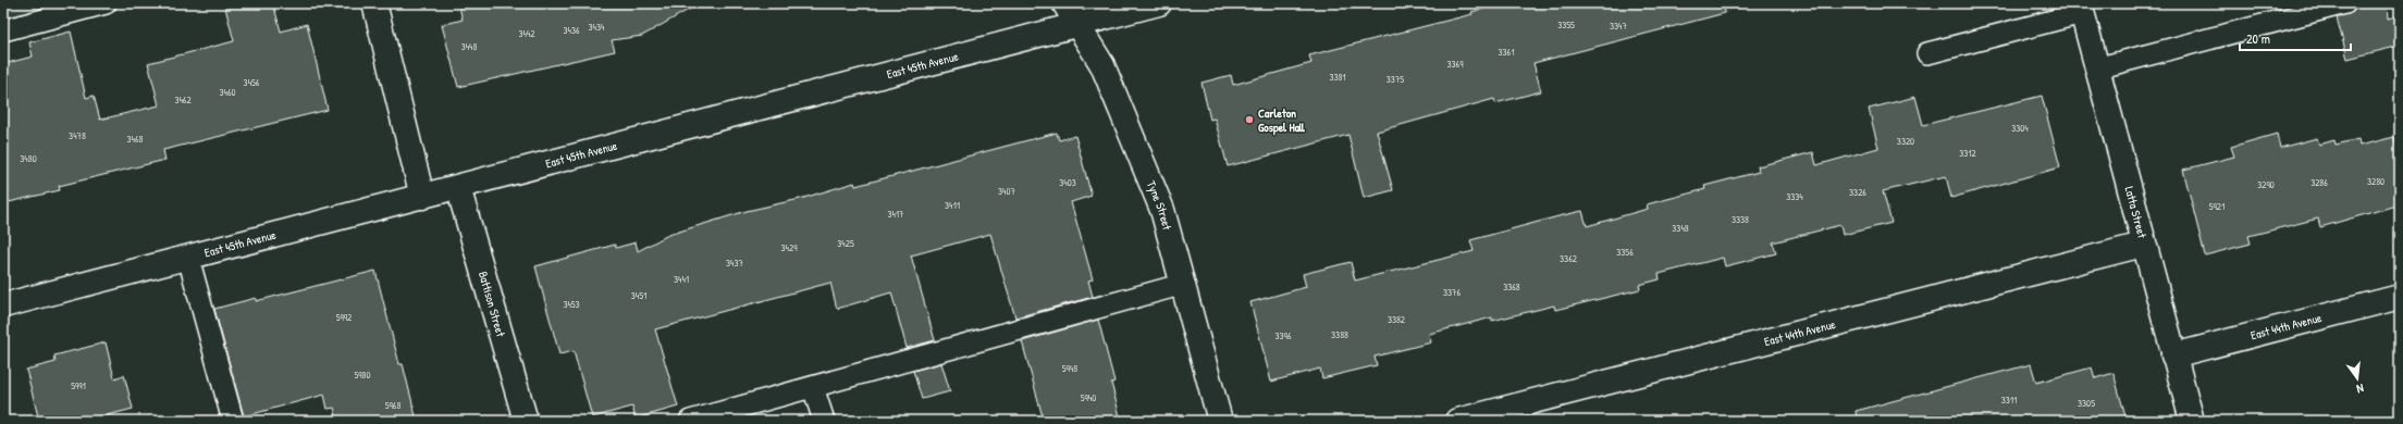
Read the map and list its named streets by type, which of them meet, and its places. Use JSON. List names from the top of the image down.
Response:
{
  "streets": {
    "street": [
      "East 45th Avenue",
      "Tyne Street",
      "Latta Street",
      "Battison Street",
      "East 44th Avenue"
    ]
  },
  "crossings": [
    ["East 45th Avenue", "Tyne Street"],
    ["East 45th Avenue", "Battison Street"],
    ["Latta Street", "East 44th Avenue"]
  ],
  "places": ["Carleton Gospel Hall"],
  "house_numbers": [
    "3355",
    "3347",
    "3434",
    "3436",
    "3442",
    "3448",
    "3361",
    "3369",
    "3381",
    "3375",
    "3456",
    "3460",
    "3462",
    "3304",
    "3478",
    "3468",
    "3320",
    "3312",
    "3480",
    "3280",
    "3403",
    "3286",
    "3290",
    "3407",
    "3326",
    "3334",
    "3411",
    "5921",
    "3417",
    "3338",
    "3348",
    "3425",
    "3429",
    "3356",
    "3362",
    "3437",
    "3441",
    "3368",
    "3376",
    "3451",
    "3453",
    "5992",
    "3382",
    "3388",
    "3396",
    "5948",
    "5980",
    "5991",
    "5940",
    "3311",
    "3305",
    "5968"
  ],
  "scale_bar": "20 m",
  "north": "bottom"
}
